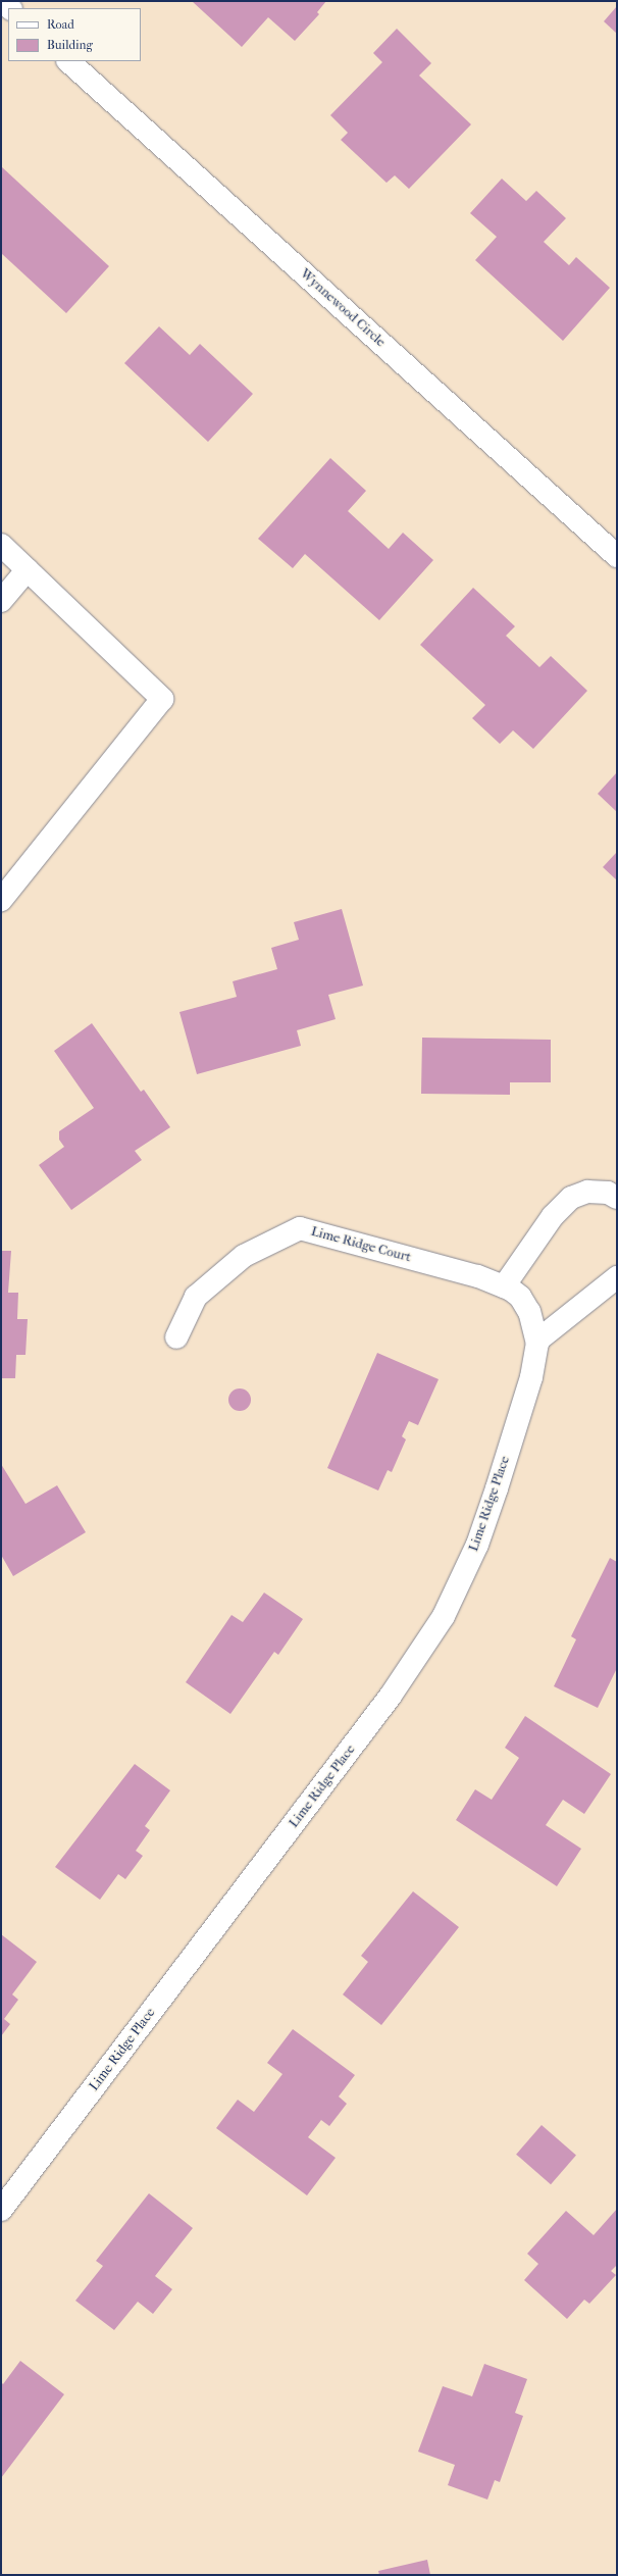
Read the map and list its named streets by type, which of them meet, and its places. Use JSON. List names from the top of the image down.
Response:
{
  "streets": {
    "street": ["Wynnewood Circle", "Lime Ridge Court", "Lime Ridge Place"]
  },
  "crossings": [
    ["Lime Ridge Court", "Lime Ridge Place"]
  ],
  "legend": ["Road", "Building"]
}
